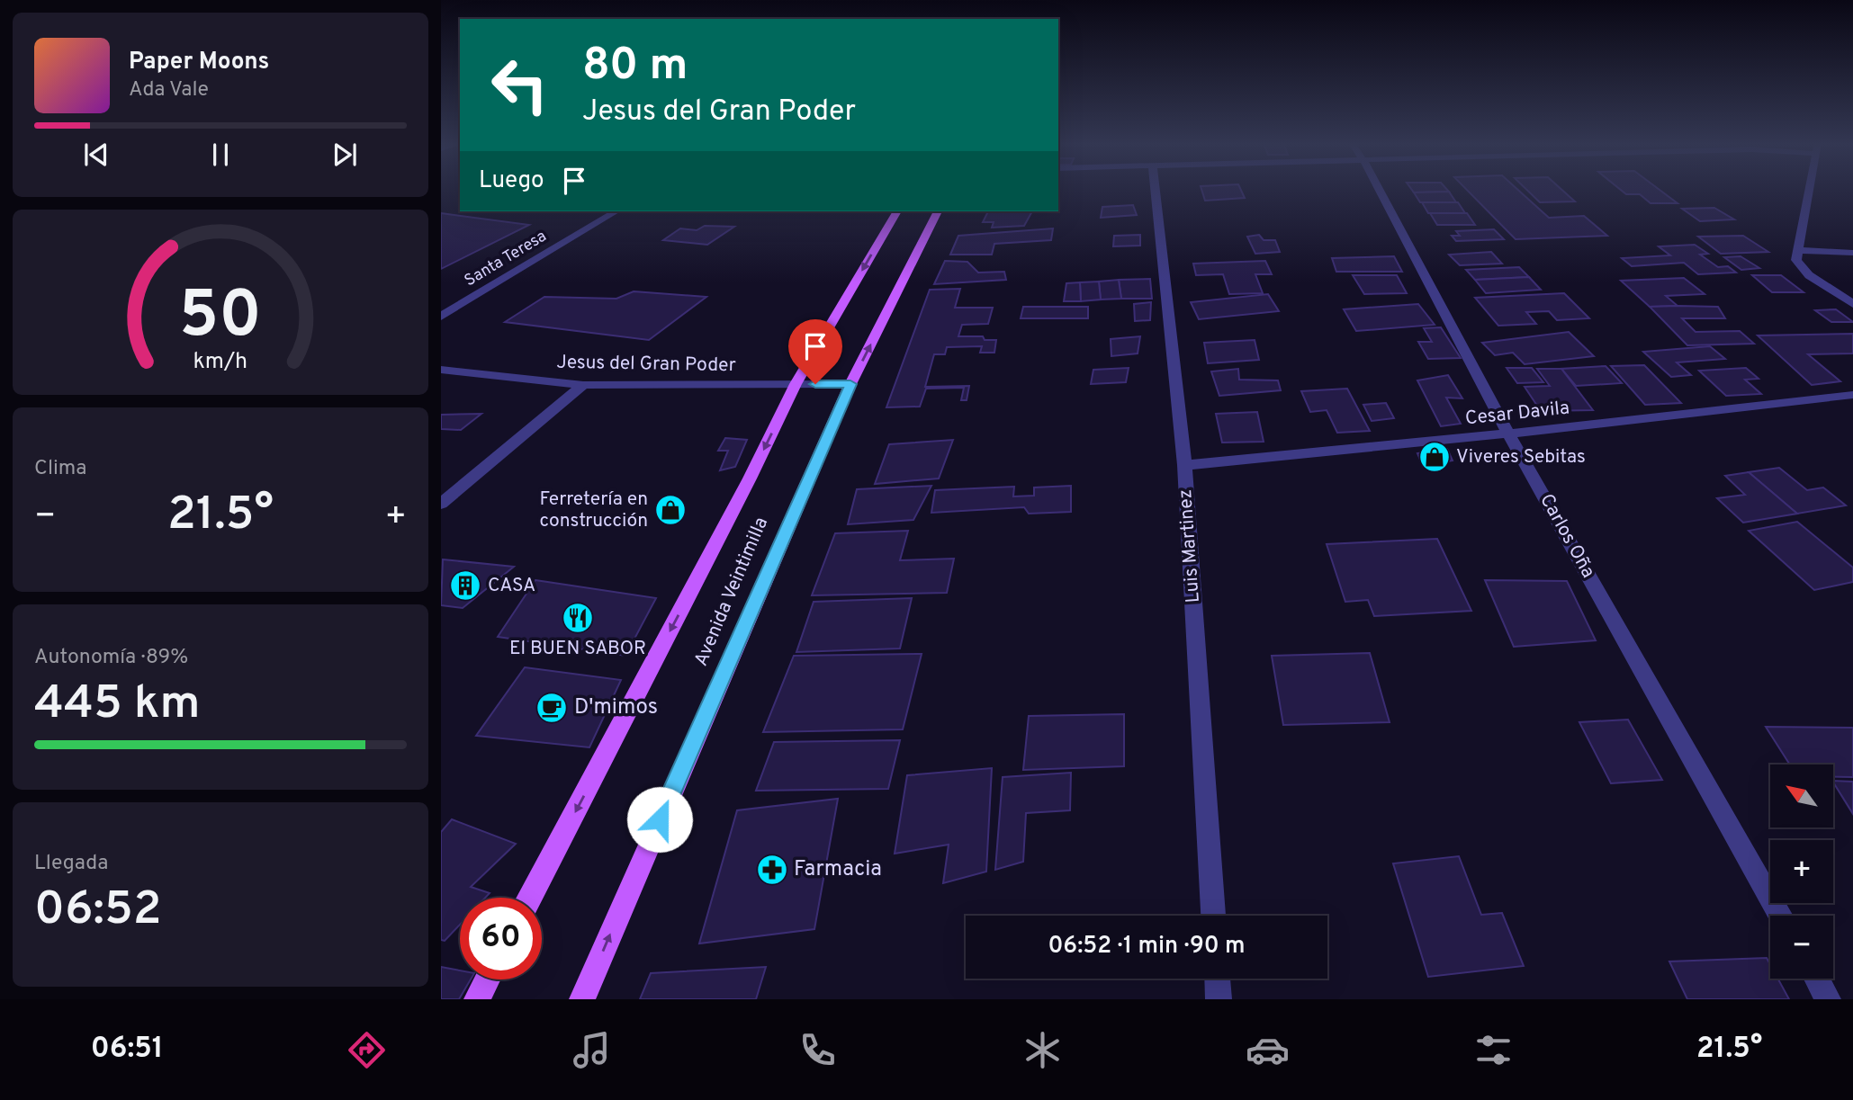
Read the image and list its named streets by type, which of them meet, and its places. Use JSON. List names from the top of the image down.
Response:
{
  "streets": {
    "main road": ["Avenida Veintimilla"],
    "street": [
      "Santa Teresa",
      "Jesus del Gran Poder",
      "Cesar Davila",
      "Carlos Oña",
      "Luis Martinez"
    ]
  },
  "crossings": [
    ["Jesus del Gran Poder", "Avenida Veintimilla"],
    ["Cesar Davila", "Carlos Oña"],
    ["Cesar Davila", "Luis Martinez"]
  ],
  "places": {
    "shop": ["Viveres Sebitas", "Ferretería en construcción"],
    "building": ["CASA"],
    "restaurant": ["El BUEN SABOR"],
    "cafe": ["D'mimos"],
    "pharmacy": ["Farmacia"]
  },
  "north": "top left",
  "page": {
    "turn": ["80 m", "Jesus del Gran Poder"],
    "song": ["Paper Moons", "Ada Vale"],
    "then": "Luego",
    "tile": [
      "Clima",
      ["Autonomía · 89%", "445 km"],
      ["Llegada", "06:52"]
    ],
    "heat": ["−", "21.5°", "+"],
    "map_buttons": ["+", "−"],
    "limit": "60",
    "trip": "06:52 · 1 min · 90 m",
    "tabs": ["06:51", "21.5°"],
    "gauge": ["50", "km/h"]
  }
}
